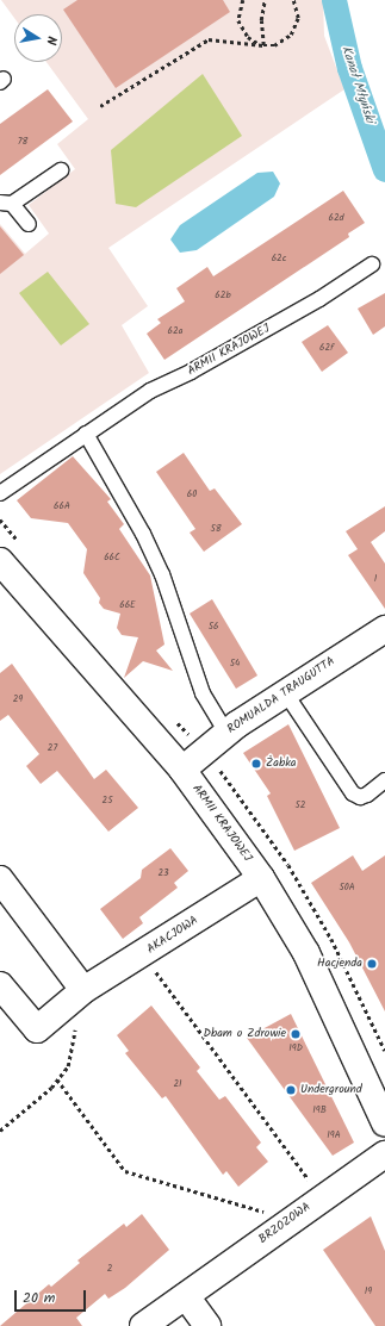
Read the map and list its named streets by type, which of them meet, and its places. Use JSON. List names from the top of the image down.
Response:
{
  "streets": {
    "street": [
      "ARMII KRAJOWEJ",
      "ROMUALDA TRAUGUTTA",
      "AKACJOWA",
      "BRZOZOWA"
    ]
  },
  "crossings": [
    ["ARMII KRAJOWEJ", "ROMUALDA TRAUGUTTA"],
    ["ARMII KRAJOWEJ", "AKACJOWA"]
  ],
  "water": ["Kanał Młyński"],
  "places": [
    "Żabka",
    "Hacjenda",
    "Dbam o Zdrowie",
    "Underground"
  ],
  "house_numbers": [
    "78",
    "62d",
    "62c",
    "62b",
    "62a",
    "62f",
    "60",
    "66A",
    "58",
    "66C",
    "1",
    "66E",
    "56",
    "54",
    "29",
    "27",
    "25",
    "52",
    "23",
    "50A",
    "19D",
    "21",
    "19B",
    "19A",
    "2",
    "19"
  ],
  "scale_bar": "20 m",
  "north": "right"
}
